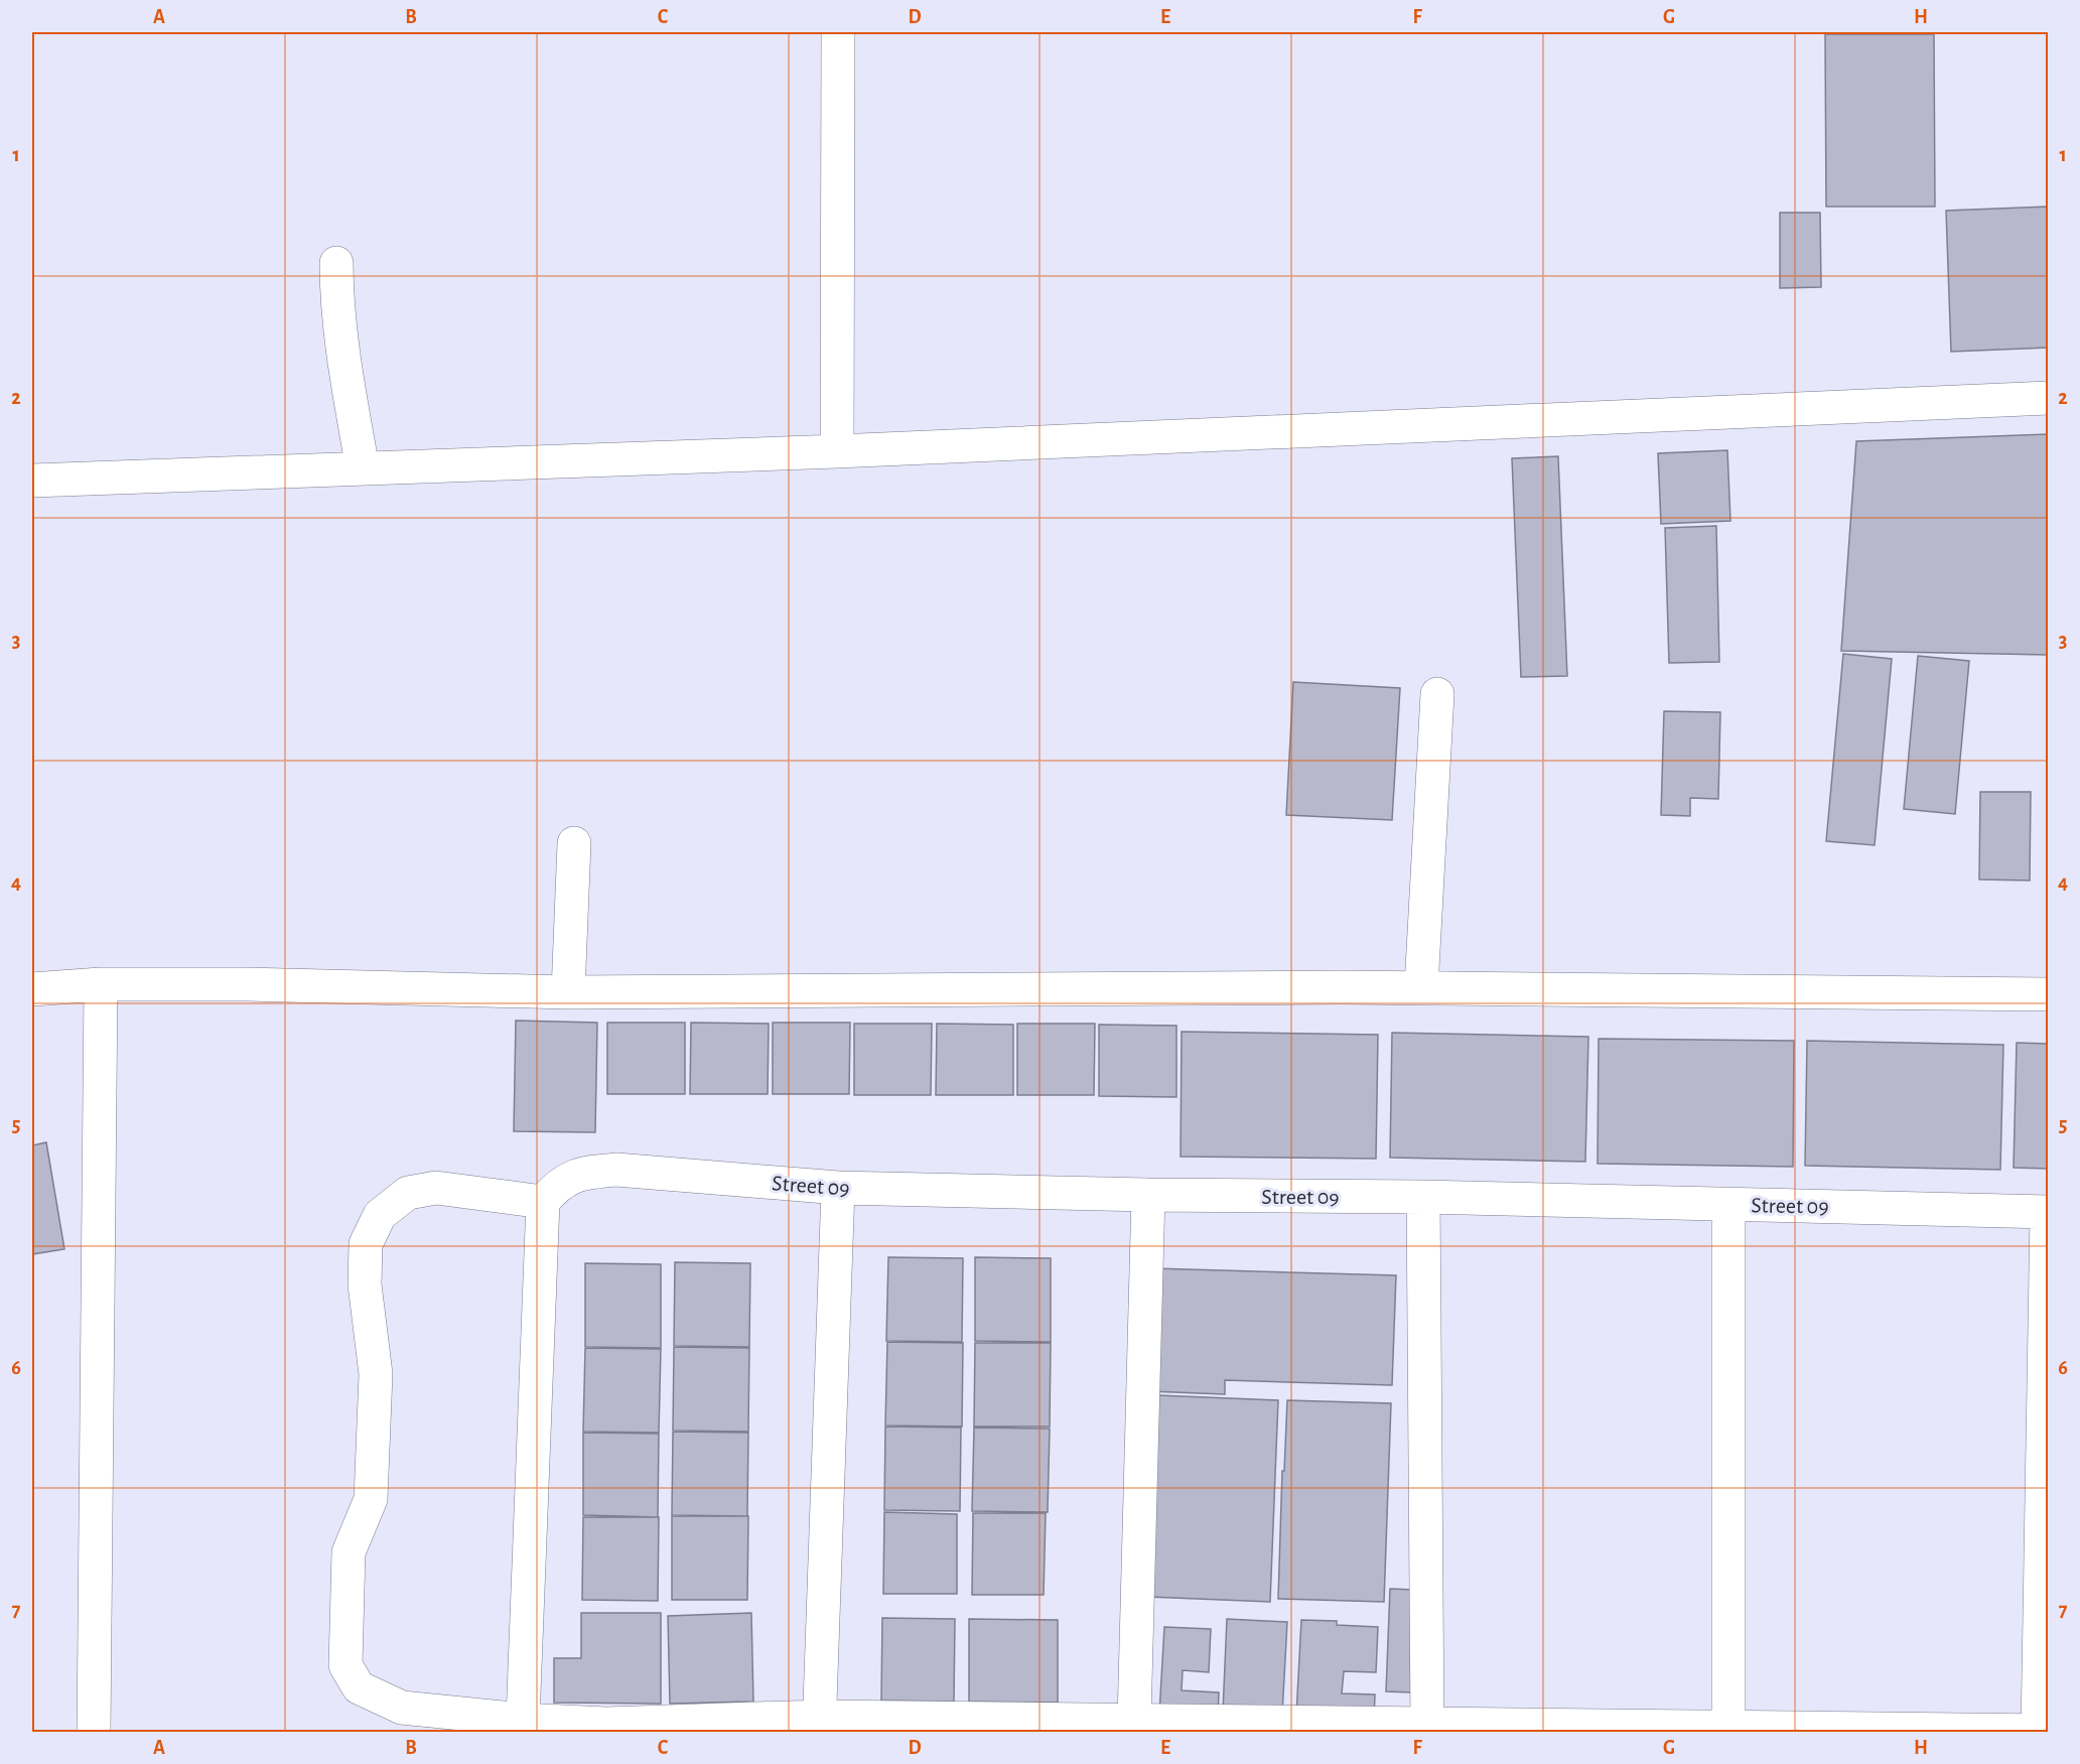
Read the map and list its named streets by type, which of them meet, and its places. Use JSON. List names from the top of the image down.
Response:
{
  "streets": {
    "street": ["Street 09"]
  },
  "grid": {
    "columns": [
      "A",
      "B",
      "C",
      "D",
      "E",
      "F",
      "G",
      "H"
    ],
    "rows": [
      "1",
      "2",
      "3",
      "4",
      "5",
      "6",
      "7"
    ]
  }
}
